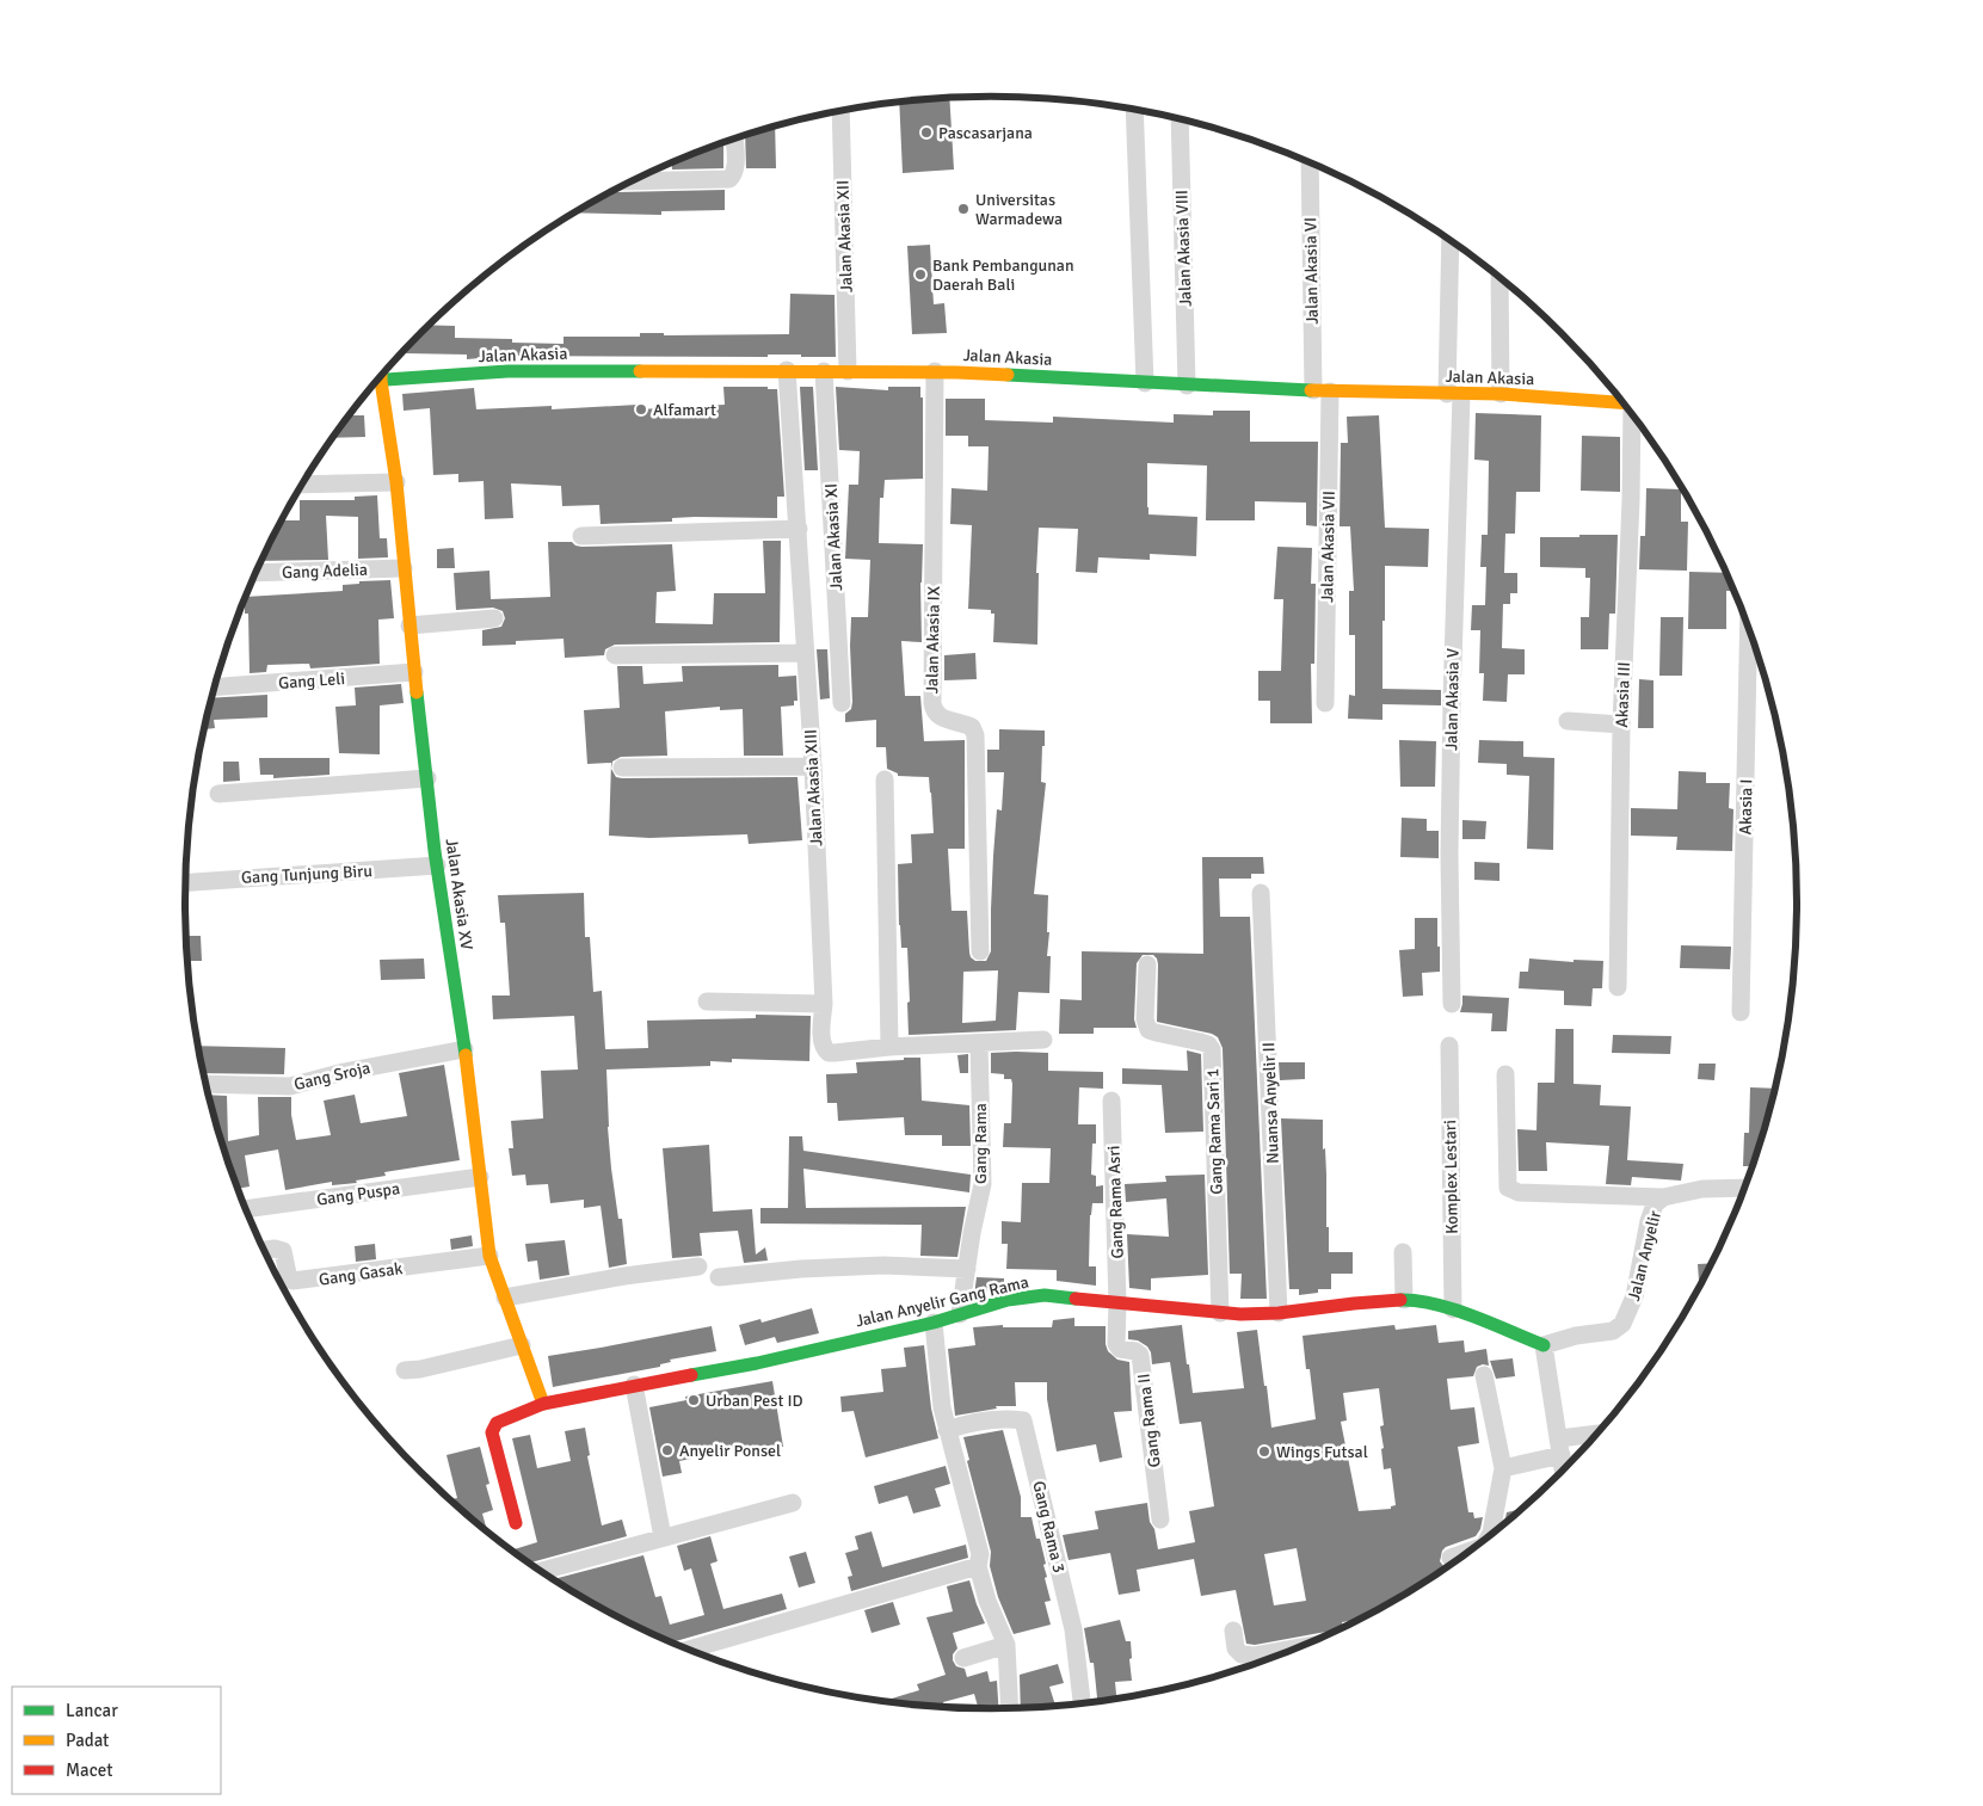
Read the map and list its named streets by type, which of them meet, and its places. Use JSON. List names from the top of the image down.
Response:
{
  "streets": {
    "street": [
      "Jalan Akasia XII",
      "Jalan Akasia VIII",
      "Jalan Akasia VI",
      "Jalan Akasia",
      "Jalan Akasia XI",
      "Jalan Akasia VII",
      "Gang Adelia",
      "Jalan Akasia IX",
      "Gang Leli",
      "Akasia III",
      "Jalan Akasia V",
      "Jalan Akasia XIII",
      "Akasia I",
      "Gang Tunjung Biru",
      "Jalan Akasia XV",
      "Gang Sroja",
      "Nuansa Anyelir II",
      "Gang Rama Sari 1",
      "Gang Rama",
      "Komplex Lestari",
      "Gang Puspa",
      "Gang Rama Asri",
      "Jalan Anyelir",
      "Gang Gasak",
      "Jalan Anyelir Gang Rama",
      "Gang Rama II",
      "Gang Rama 3"
    ]
  },
  "crossings": [
    ["Jalan Akasia XII", "Jalan Akasia"],
    ["Jalan Akasia VIII", "Jalan Akasia"],
    ["Jalan Akasia VI", "Jalan Akasia"],
    ["Jalan Akasia VI", "Jalan Akasia VII"],
    ["Jalan Akasia", "Jalan Akasia XI"],
    ["Jalan Akasia", "Jalan Akasia VII"],
    ["Jalan Akasia", "Jalan Akasia IX"],
    ["Jalan Akasia", "Jalan Akasia V"],
    ["Jalan Akasia", "Jalan Akasia XIII"],
    ["Gang Adelia", "Jalan Akasia XV"],
    ["Gang Leli", "Jalan Akasia XV"],
    ["Jalan Akasia XIII", "Gang Rama"],
    ["Gang Tunjung Biru", "Jalan Akasia XV"],
    ["Jalan Akasia XV", "Gang Sroja"],
    ["Jalan Akasia XV", "Gang Puspa"],
    ["Jalan Akasia XV", "Gang Gasak"],
    ["Jalan Akasia XV", "Jalan Anyelir Gang Rama"],
    ["Nuansa Anyelir II", "Jalan Anyelir Gang Rama"],
    ["Gang Rama Sari 1", "Jalan Anyelir Gang Rama"],
    ["Gang Rama", "Jalan Anyelir Gang Rama"],
    ["Komplex Lestari", "Jalan Anyelir Gang Rama"],
    ["Gang Rama Asri", "Jalan Anyelir Gang Rama"],
    ["Gang Rama Asri", "Gang Rama II"],
    ["Jalan Anyelir", "Jalan Anyelir Gang Rama"],
    ["Jalan Anyelir Gang Rama", "Gang Rama II"]
  ],
  "places": [
    "Pascasarjana",
    "Universitas Warmadewa",
    "Bank Pembangunan Daerah Bali",
    "Alfamart",
    "Urban Pest ID",
    "Anyelir Ponsel",
    "Wings Futsal"
  ],
  "legend": ["Lancar", "Padat", "Macet"]
}
